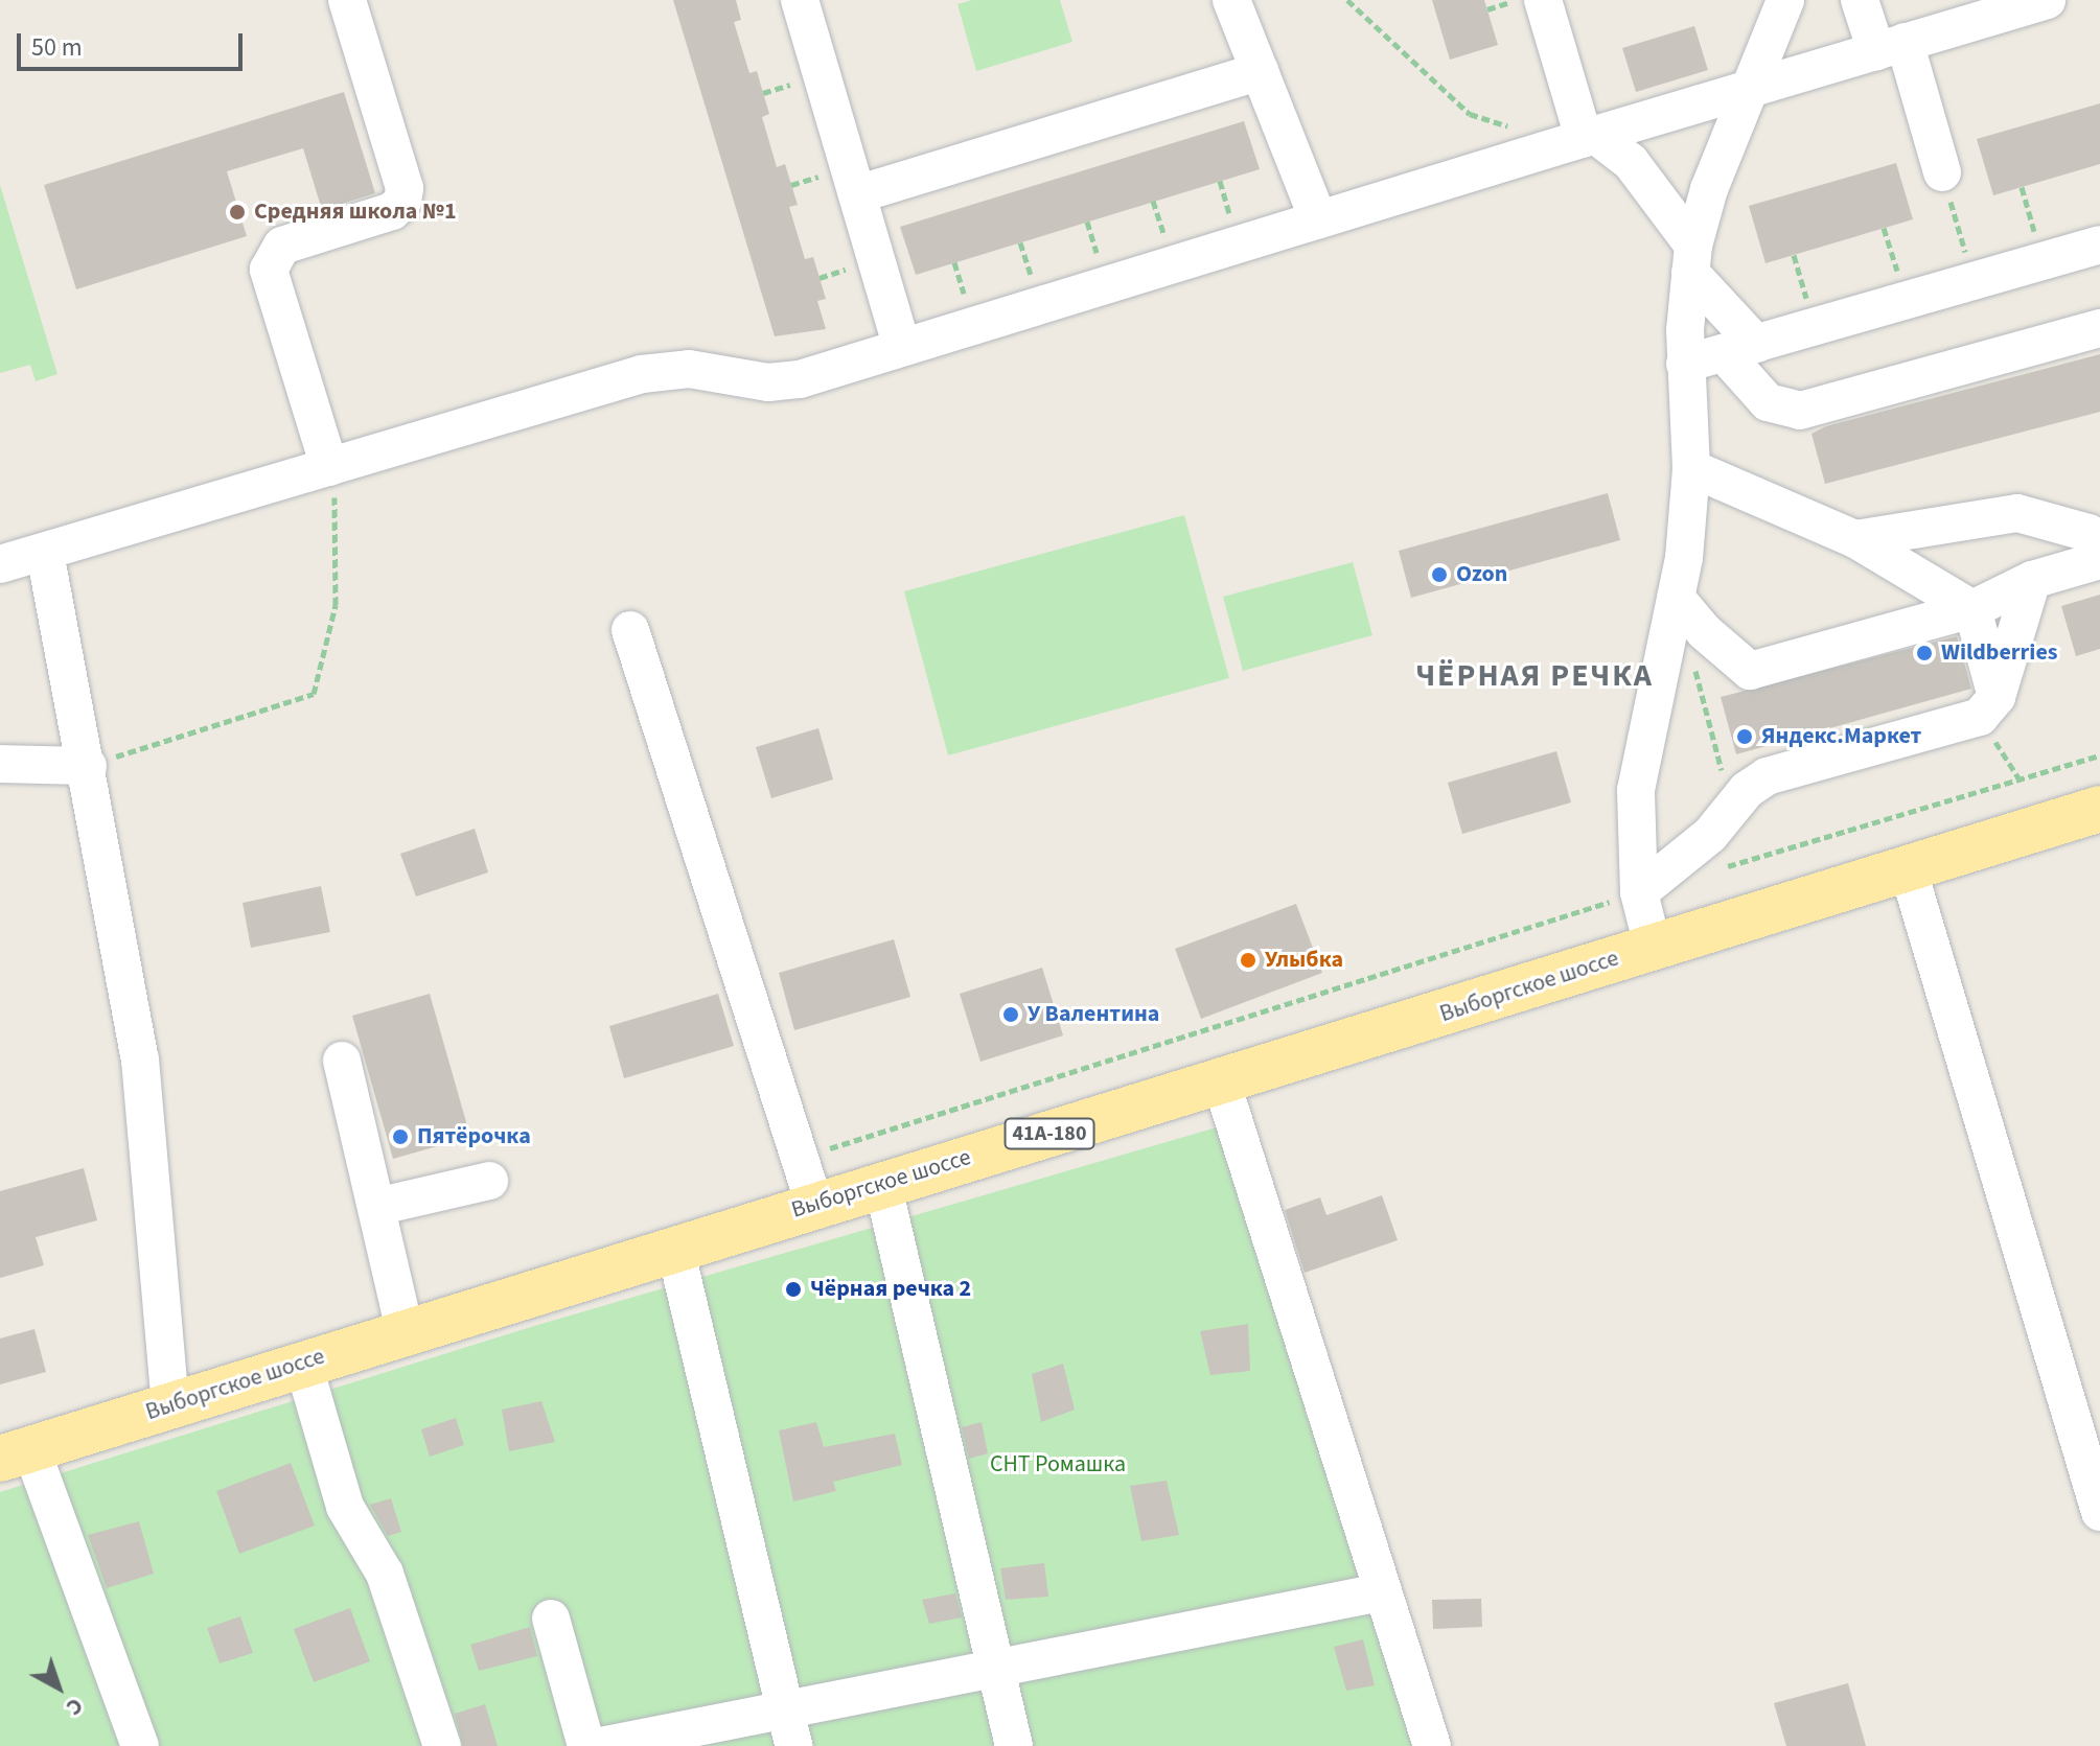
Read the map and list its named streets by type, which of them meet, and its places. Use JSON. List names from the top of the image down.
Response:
{
  "streets": {
    "main road": ["Выборгское шоссе", "41А-180"]
  },
  "districts": ["ЧЁРНАЯ РЕЧКА"],
  "parks": ["СНТ Ромашка"],
  "places": [
    "Средняя школа №1",
    "Ozon",
    "Wildberries",
    "Яндекс.Маркет",
    "Улыбка",
    "У Валентина",
    "Пятёрочка",
    "Чёрная речка 2"
  ],
  "scale_bar": "50 m",
  "north": "bottom right"
}
